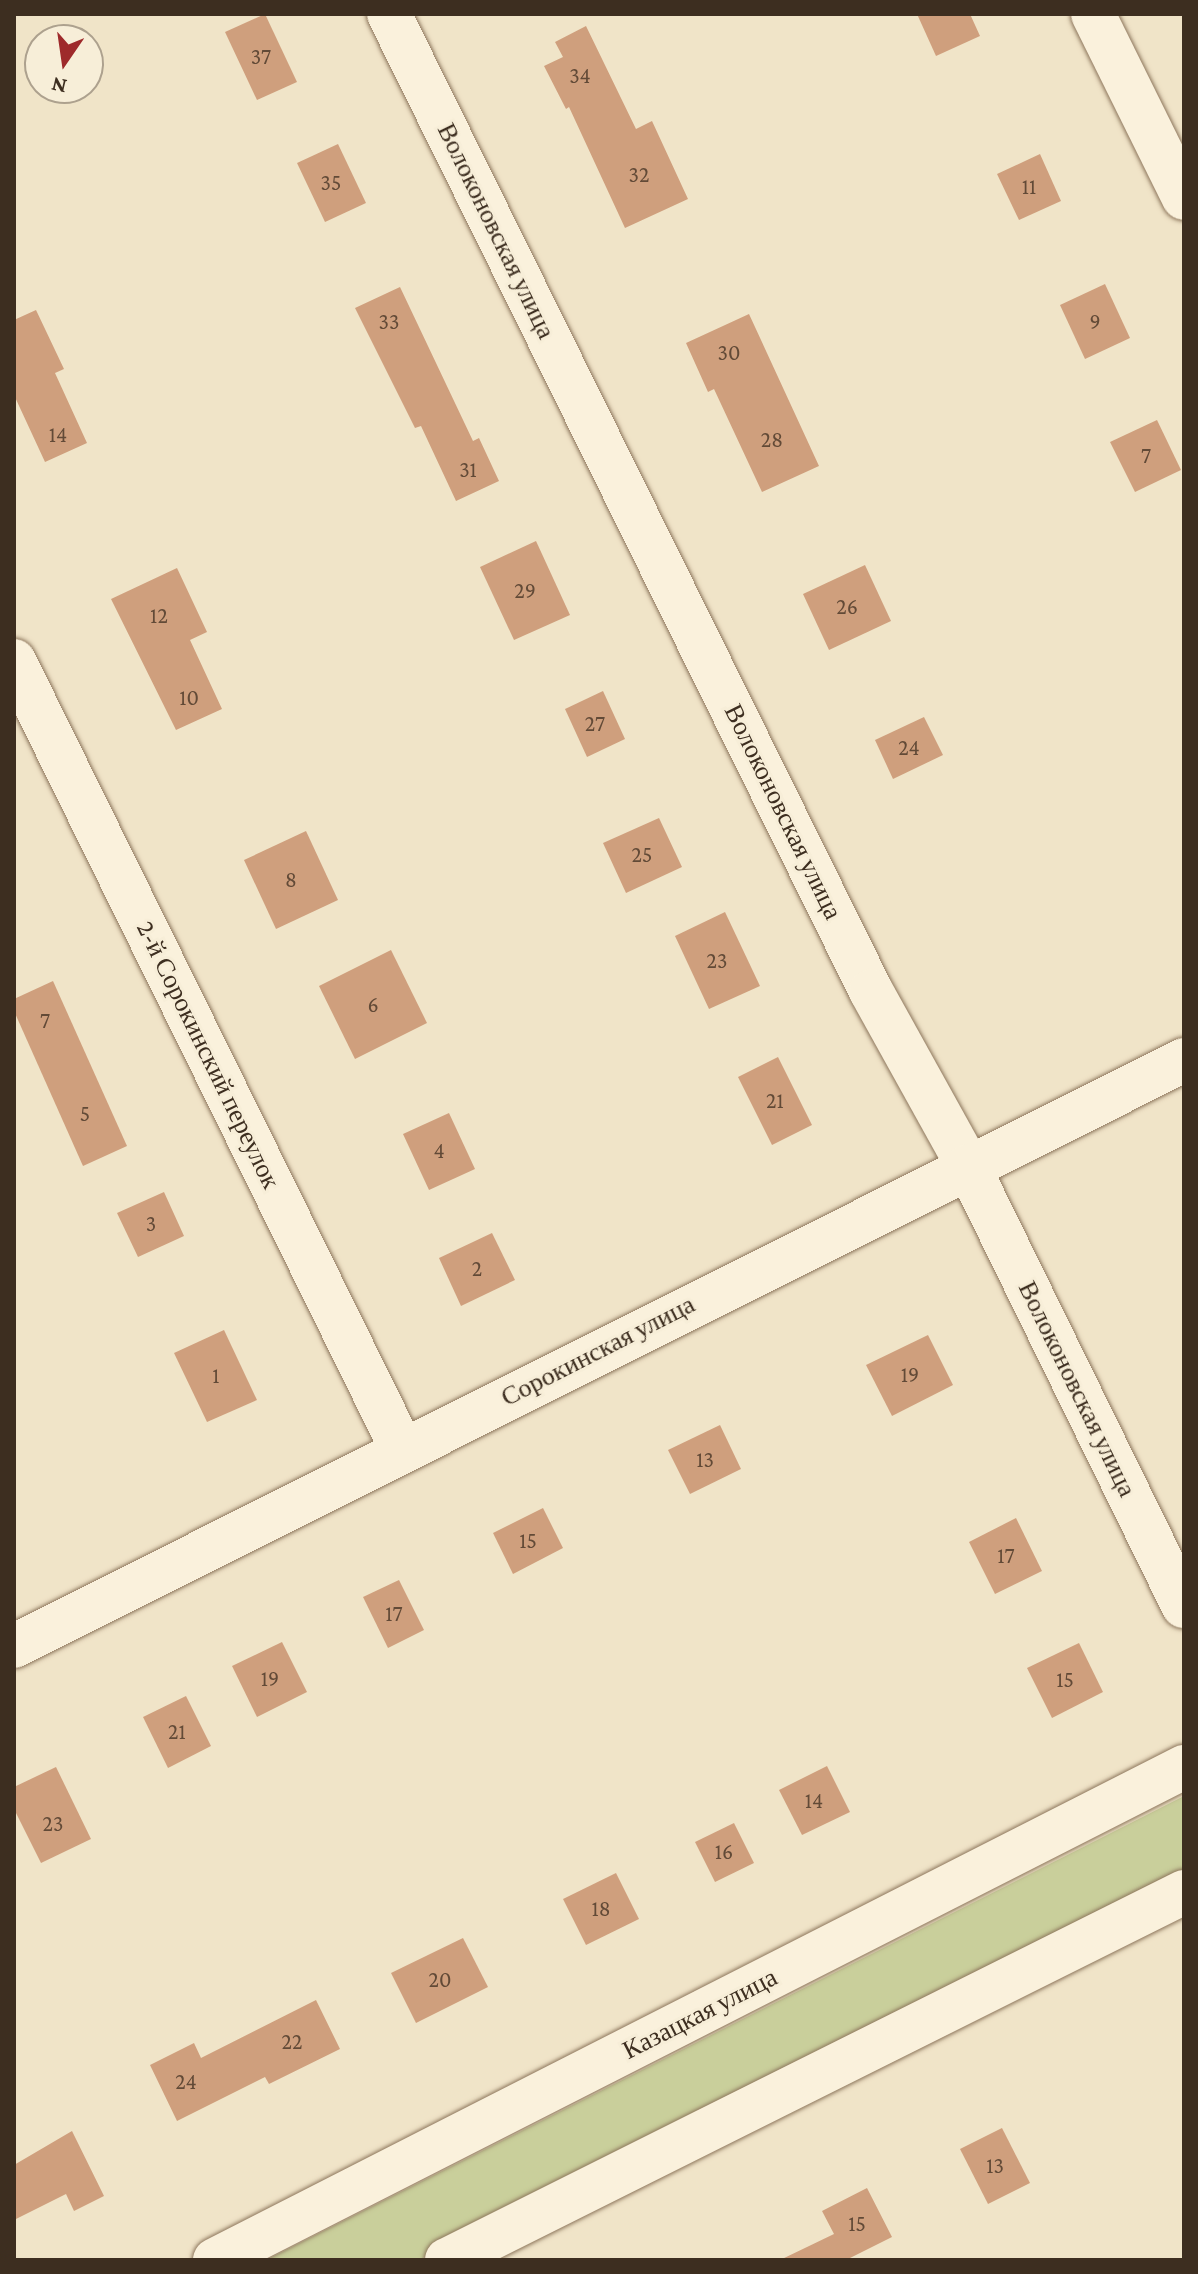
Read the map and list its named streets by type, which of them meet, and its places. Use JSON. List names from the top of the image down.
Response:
{
  "streets": {
    "street": [
      "Волоконовская улица",
      "2-й Сорокинский переулок",
      "Сорокинская улица",
      "Казацкая улица"
    ]
  },
  "crossings": [
    ["Волоконовская улица", "Сорокинская улица"],
    ["2-й Сорокинский переулок", "Сорокинская улица"]
  ],
  "house_numbers": [
    "37",
    "34",
    "32",
    "35",
    "11",
    "33",
    "9",
    "30",
    "14",
    "28",
    "7",
    "31",
    "29",
    "26",
    "12",
    "10",
    "27",
    "24",
    "25",
    "8",
    "23",
    "6",
    "7",
    "21",
    "5",
    "4",
    "3",
    "2",
    "19",
    "1",
    "13",
    "15",
    "17",
    "17",
    "19",
    "15",
    "21",
    "14",
    "23",
    "16",
    "18",
    "20",
    "22",
    "24",
    "13",
    "15"
  ],
  "north": "bottom"
}
